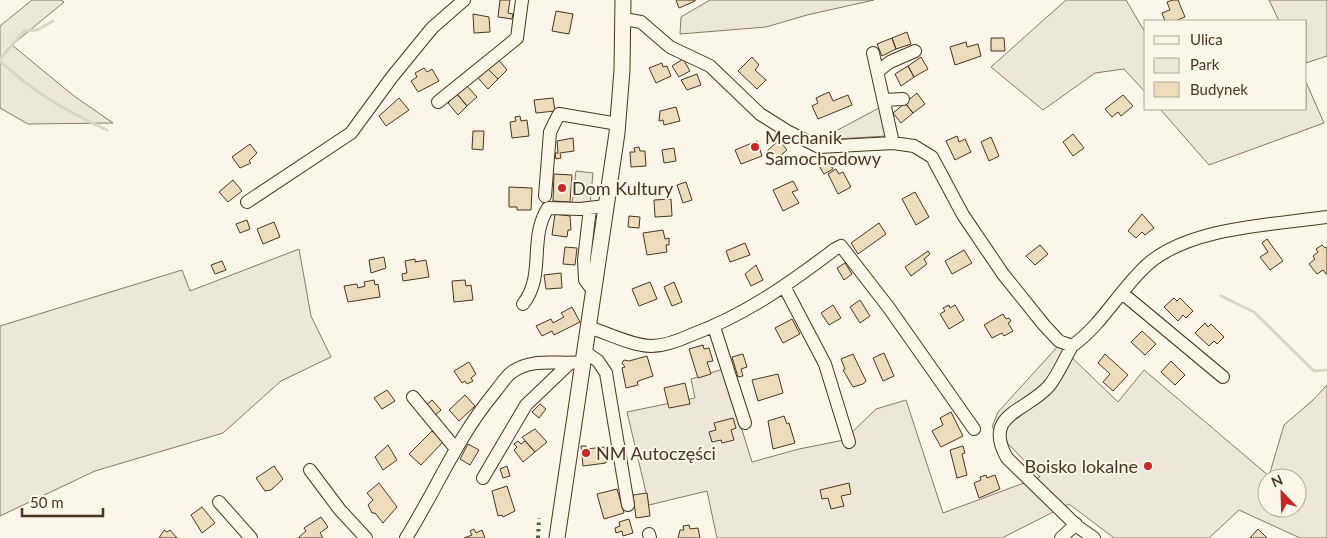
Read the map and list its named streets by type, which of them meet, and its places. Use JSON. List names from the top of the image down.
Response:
{
  "places": [
    "Mechanik Samochodowy",
    "Dom Kultury",
    "NM Autoczęści",
    "Boisko lokalne"
  ],
  "legend": ["Ulica", "Park", "Budynek"],
  "scale_bar": "50 m",
  "north": "top left"
}
